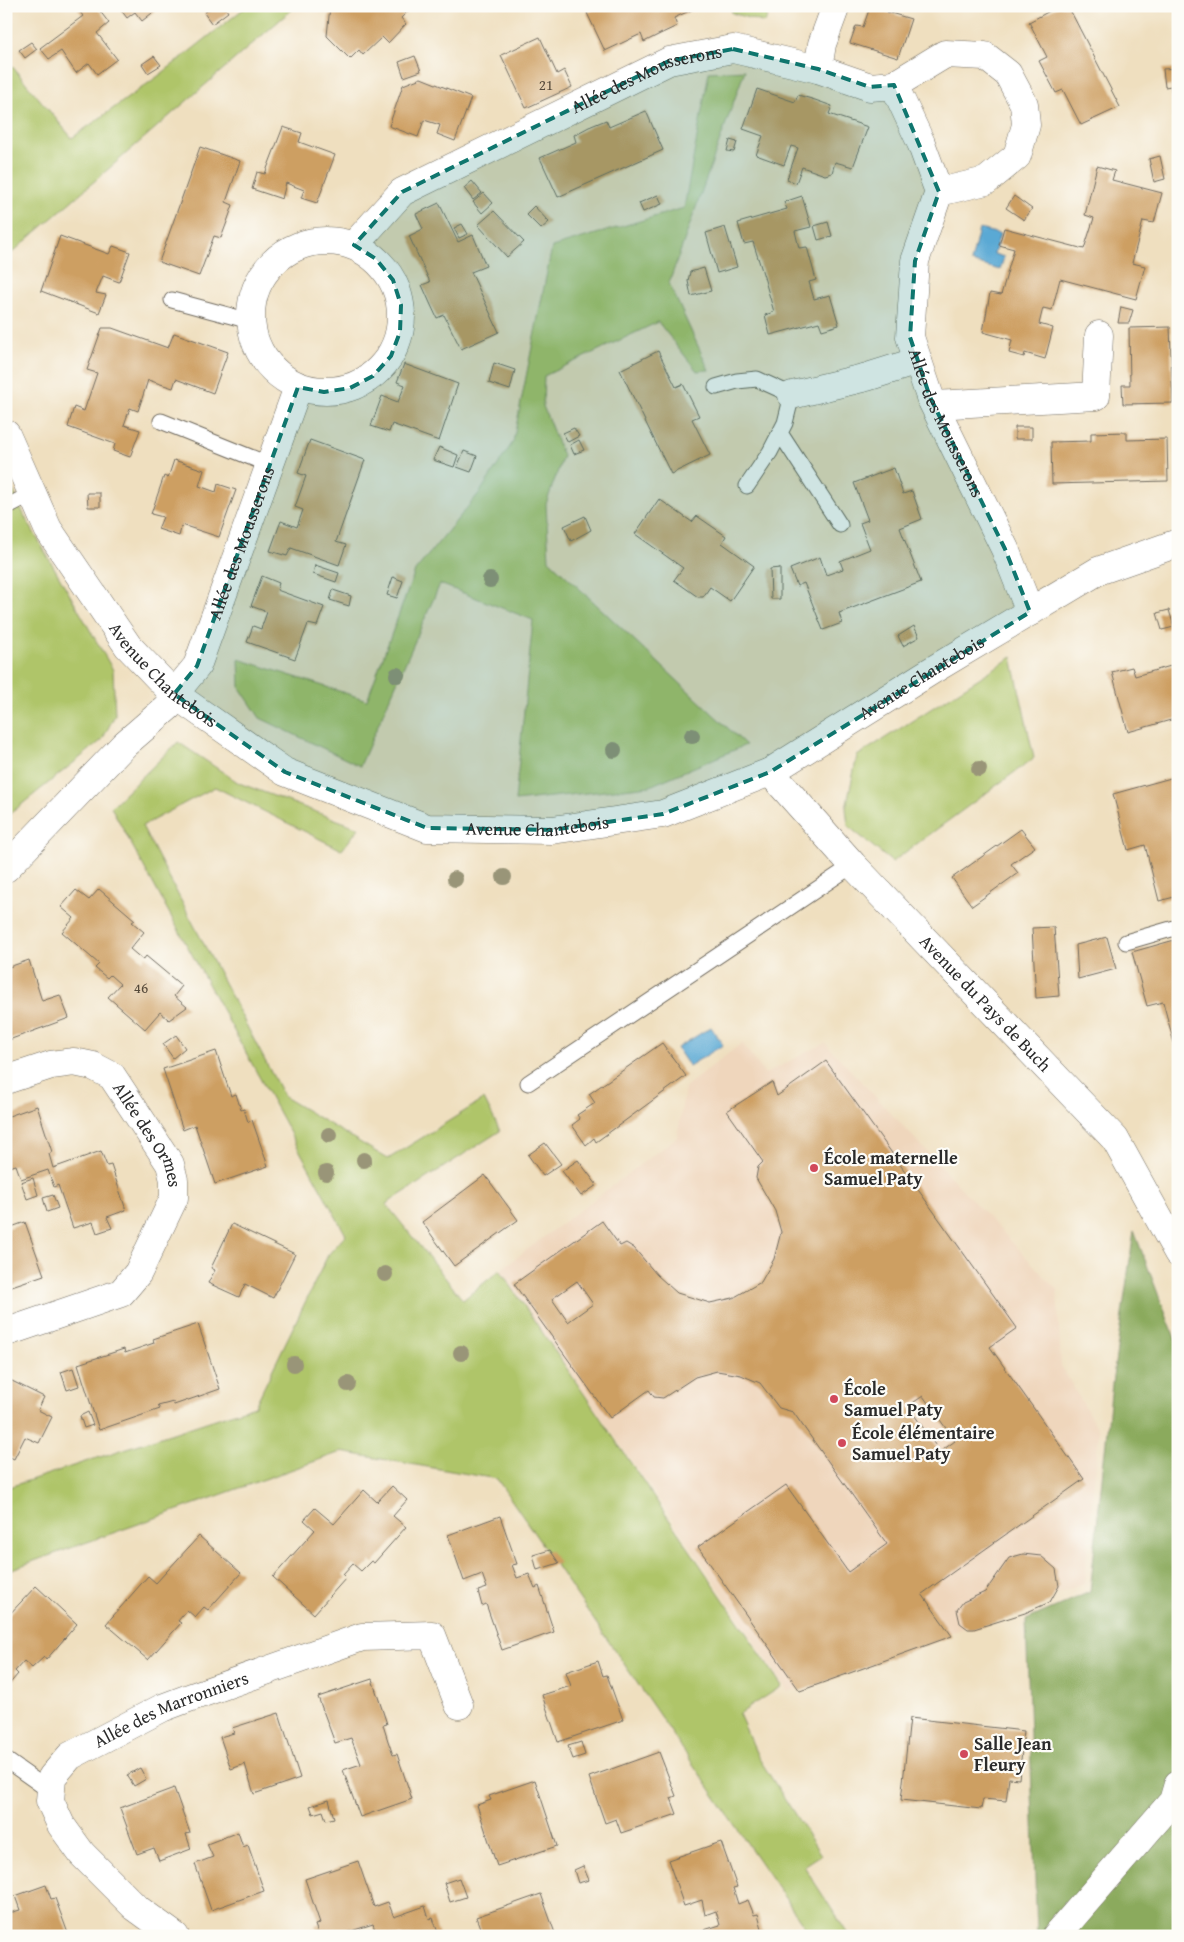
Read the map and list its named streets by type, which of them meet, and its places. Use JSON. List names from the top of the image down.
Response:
{
  "streets": {
    "street": [
      "Allée des Mousserons",
      "Avenue Chantebois",
      "Avenue du Pays de Buch",
      "Allée des Ormes",
      "Allée des Marronniers"
    ]
  },
  "crossings": [
    ["Allée des Mousserons", "Avenue Chantebois"],
    ["Avenue Chantebois", "Avenue du Pays de Buch"]
  ],
  "places": [
    "École maternelle Samuel Paty",
    "École Samuel Paty",
    "École élémentaire Samuel Paty",
    "Salle Jean Fleury"
  ],
  "house_numbers": ["21", "46"]
}
